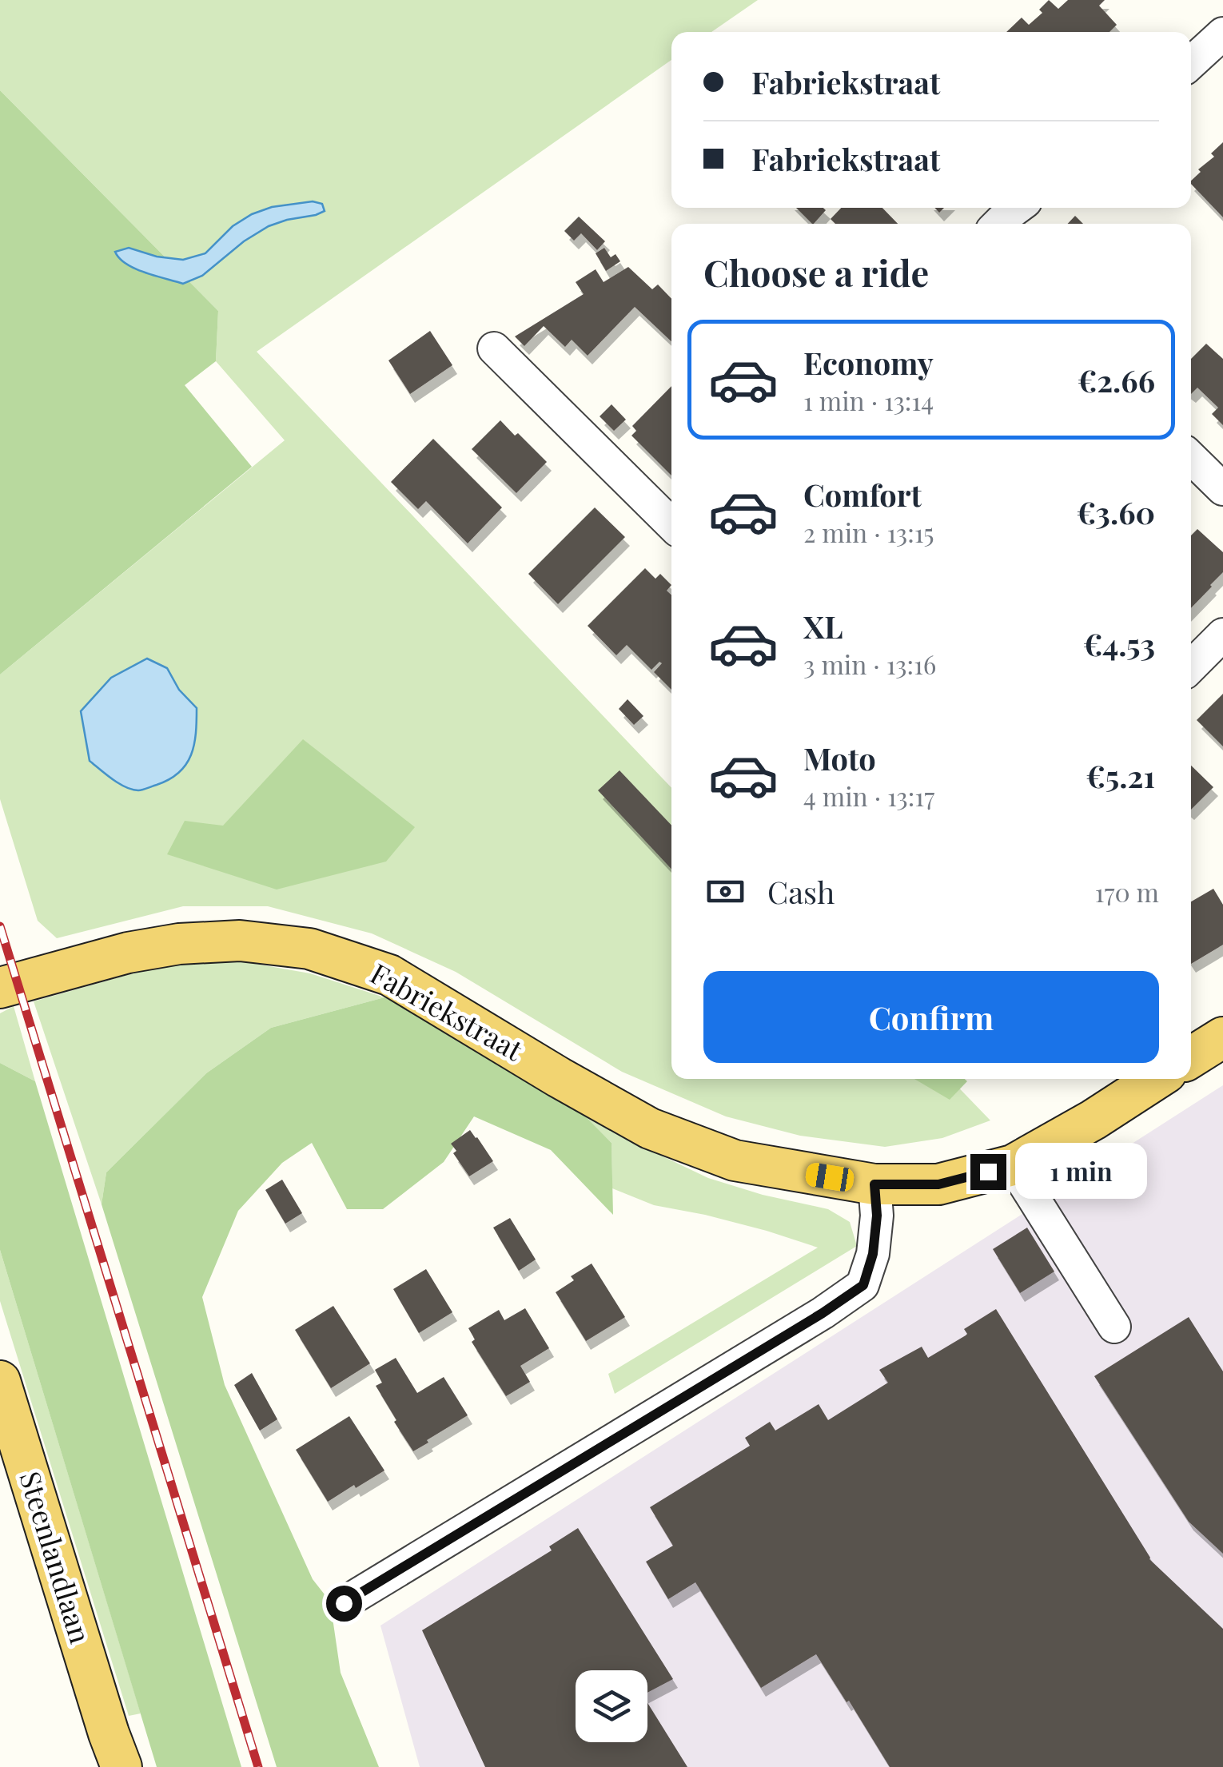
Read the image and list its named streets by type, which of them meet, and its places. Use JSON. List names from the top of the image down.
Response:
{
  "streets": {
    "main road": ["Fabriekstraat", "Steenlandlaan"]
  },
  "page": {
    "banner": ["Fabriekstraat", "Fabriekstraat"],
    "heading": "Choose a ride",
    "list": [
      {
        "name": "Economy",
        "note": "1 min · 13:14",
        "value": "€2.66"
      },
      {
        "name": "Comfort",
        "note": "2 min · 13:15",
        "value": "€3.60"
      },
      {
        "name": "XL",
        "note": "3 min · 13:16",
        "value": "€4.53"
      },
      {
        "name": "Moto",
        "note": "4 min · 13:17",
        "value": "€5.21"
      }
    ],
    "pay": ["Cash", "170 m"],
    "buttons": "Confirm",
    "bubble": "1 min"
  }
}
